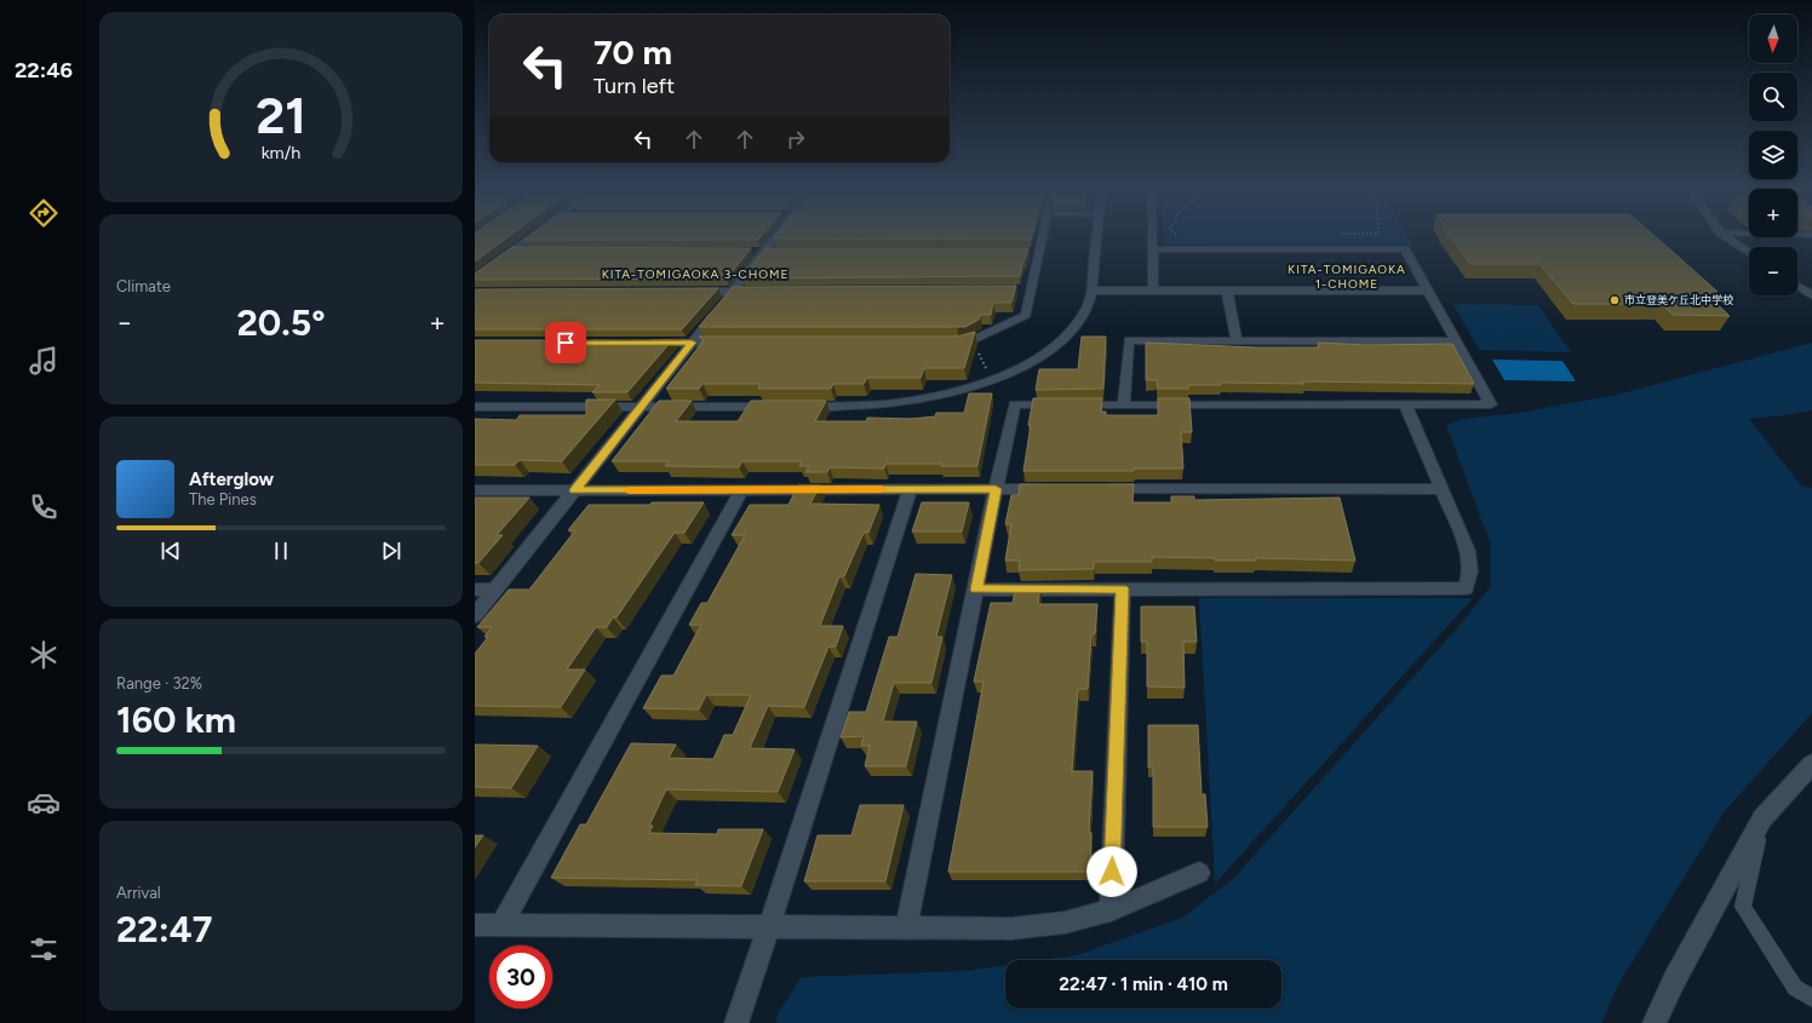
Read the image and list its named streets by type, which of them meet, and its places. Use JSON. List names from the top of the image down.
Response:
{
  "districts": ["KITA-TOMIGAOKA 1-CHOME", "KITA-TOMIGAOKA 3-CHOME"],
  "places": ["市立登美ケ丘北中学校"],
  "north": "bottom",
  "page": {
    "tabs": "22:46",
    "map_buttons": ["+", "−"],
    "turn": ["70 m", "Turn left"],
    "tile": [
      "Climate",
      ["Range · 32%", "160 km"],
      ["Arrival", "22:47"]
    ],
    "heat": ["−", "20.5°", "+"],
    "song": ["Afterglow", "The Pines"],
    "limit": "30",
    "trip": "22:47 · 1 min · 410 m",
    "gauge": ["21", "km/h"]
  }
}
